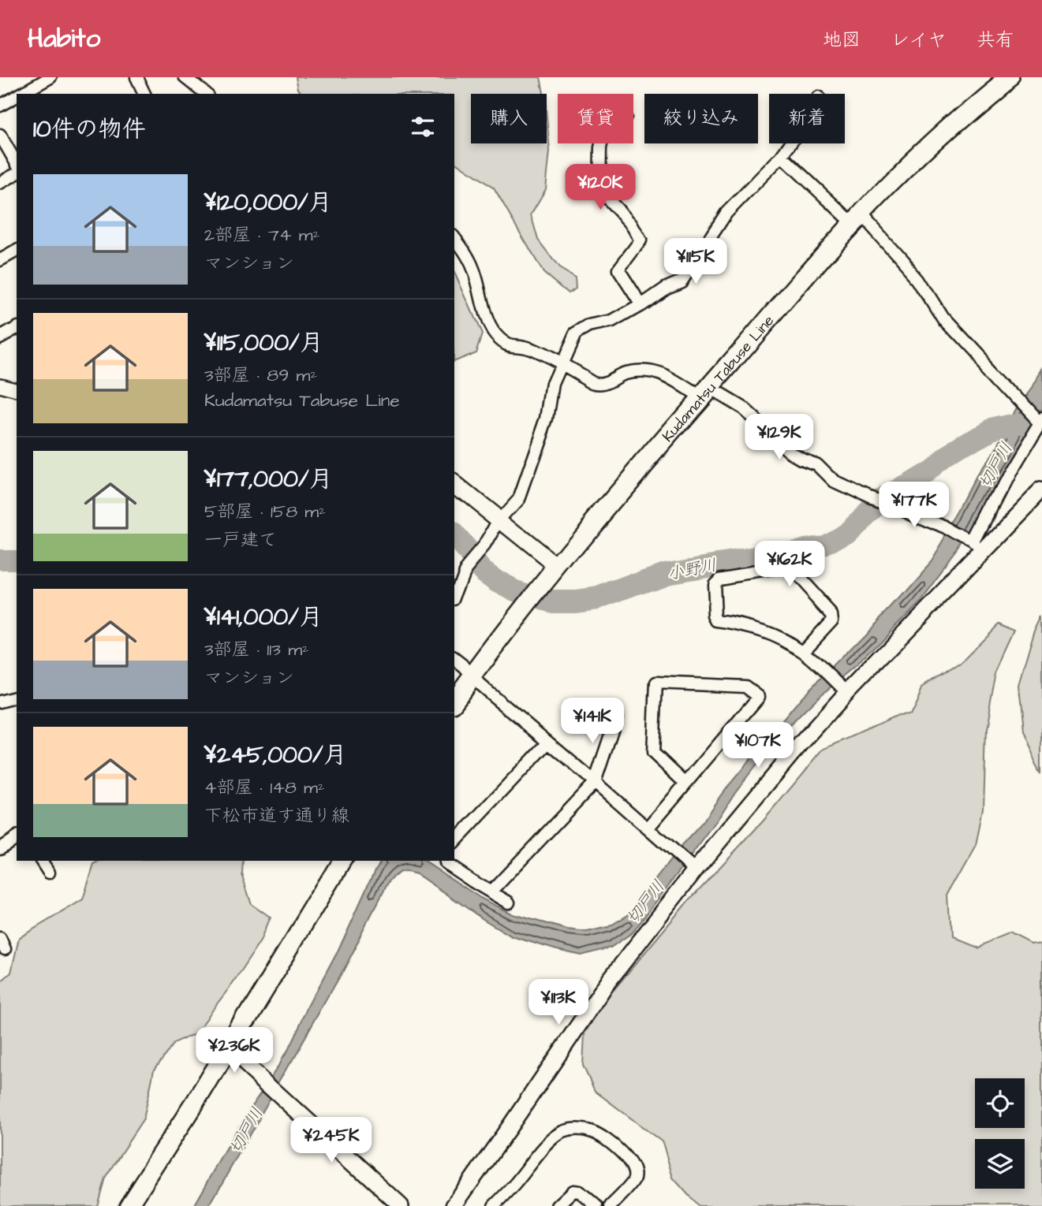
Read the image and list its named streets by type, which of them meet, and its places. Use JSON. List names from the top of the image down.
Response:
{
  "streets": {
    "main road": ["Kudamatsu Tabuse Line"]
  },
  "water": ["切戸川", "小野川"],
  "page": {
    "header": "Habito",
    "nav": ["地図", "レイヤ", "共有"],
    "chip": [
      "購入",
      "賃貸",
      "絞り込み",
      "新着"
    ],
    "heading": "10件の物件",
    "list": [
      {
        "name": "¥120,000/月",
        "note": "2部屋 · 74 m² · マンション"
      },
      {
        "name": "¥115,000/月",
        "note": "3部屋 · 89 m² · Kudamatsu Tabuse Line"
      },
      {
        "name": "¥177,000/月",
        "note": "5部屋 · 158 m² · 一戸建て"
      },
      {
        "name": "¥141,000/月",
        "note": "3部屋 · 113 m² · マンション"
      },
      {
        "name": "¥245,000/月",
        "note": "4部屋 · 148 m² · 下松市道す通り線"
      }
    ],
    "price": [
      "¥120K",
      "¥115K",
      "¥129K",
      "¥177K",
      "¥162K",
      "¥141K",
      "¥107K",
      "¥113K",
      "¥236K",
      "¥245K"
    ]
  }
}
